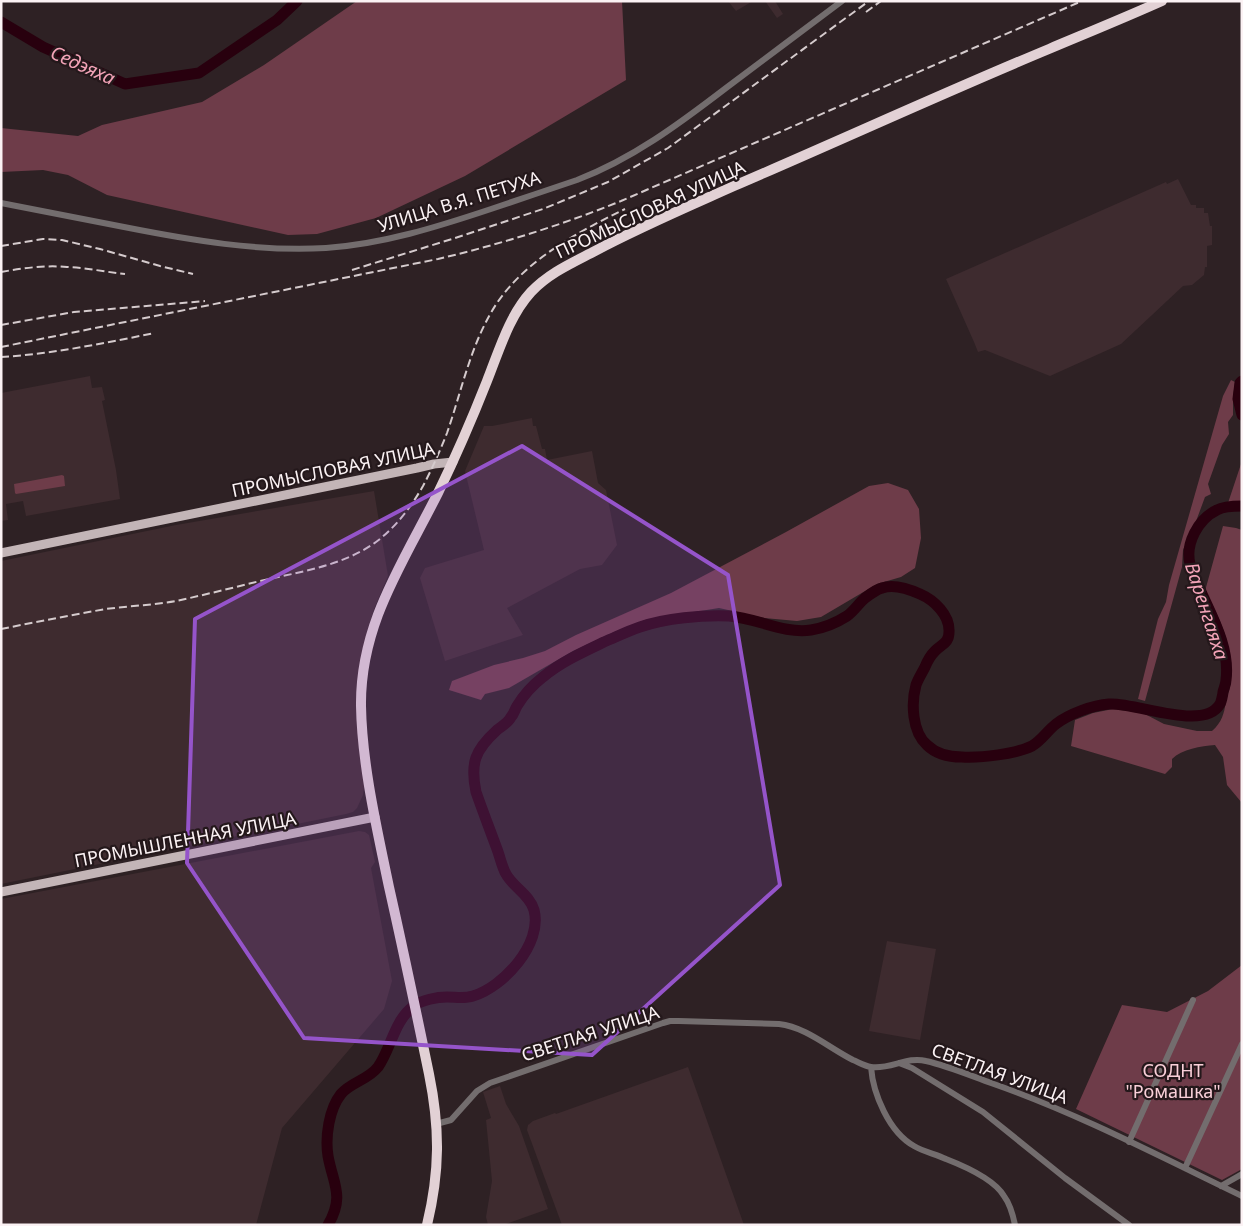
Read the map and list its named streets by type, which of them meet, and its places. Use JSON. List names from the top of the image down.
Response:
{
  "streets": {
    "highway": ["ПРОМЫСЛОВАЯ УЛИЦА"],
    "main road": ["ПРОМЫШЛЕННАЯ УЛИЦА"],
    "street": ["УЛИЦА В.Я. ПЕТУХА", "СВЕТЛАЯ УЛИЦА"]
  },
  "water": ["Седэяха", "Варенгаяха"],
  "parks": ["СОДНТ \"Ромашка\""]
}
